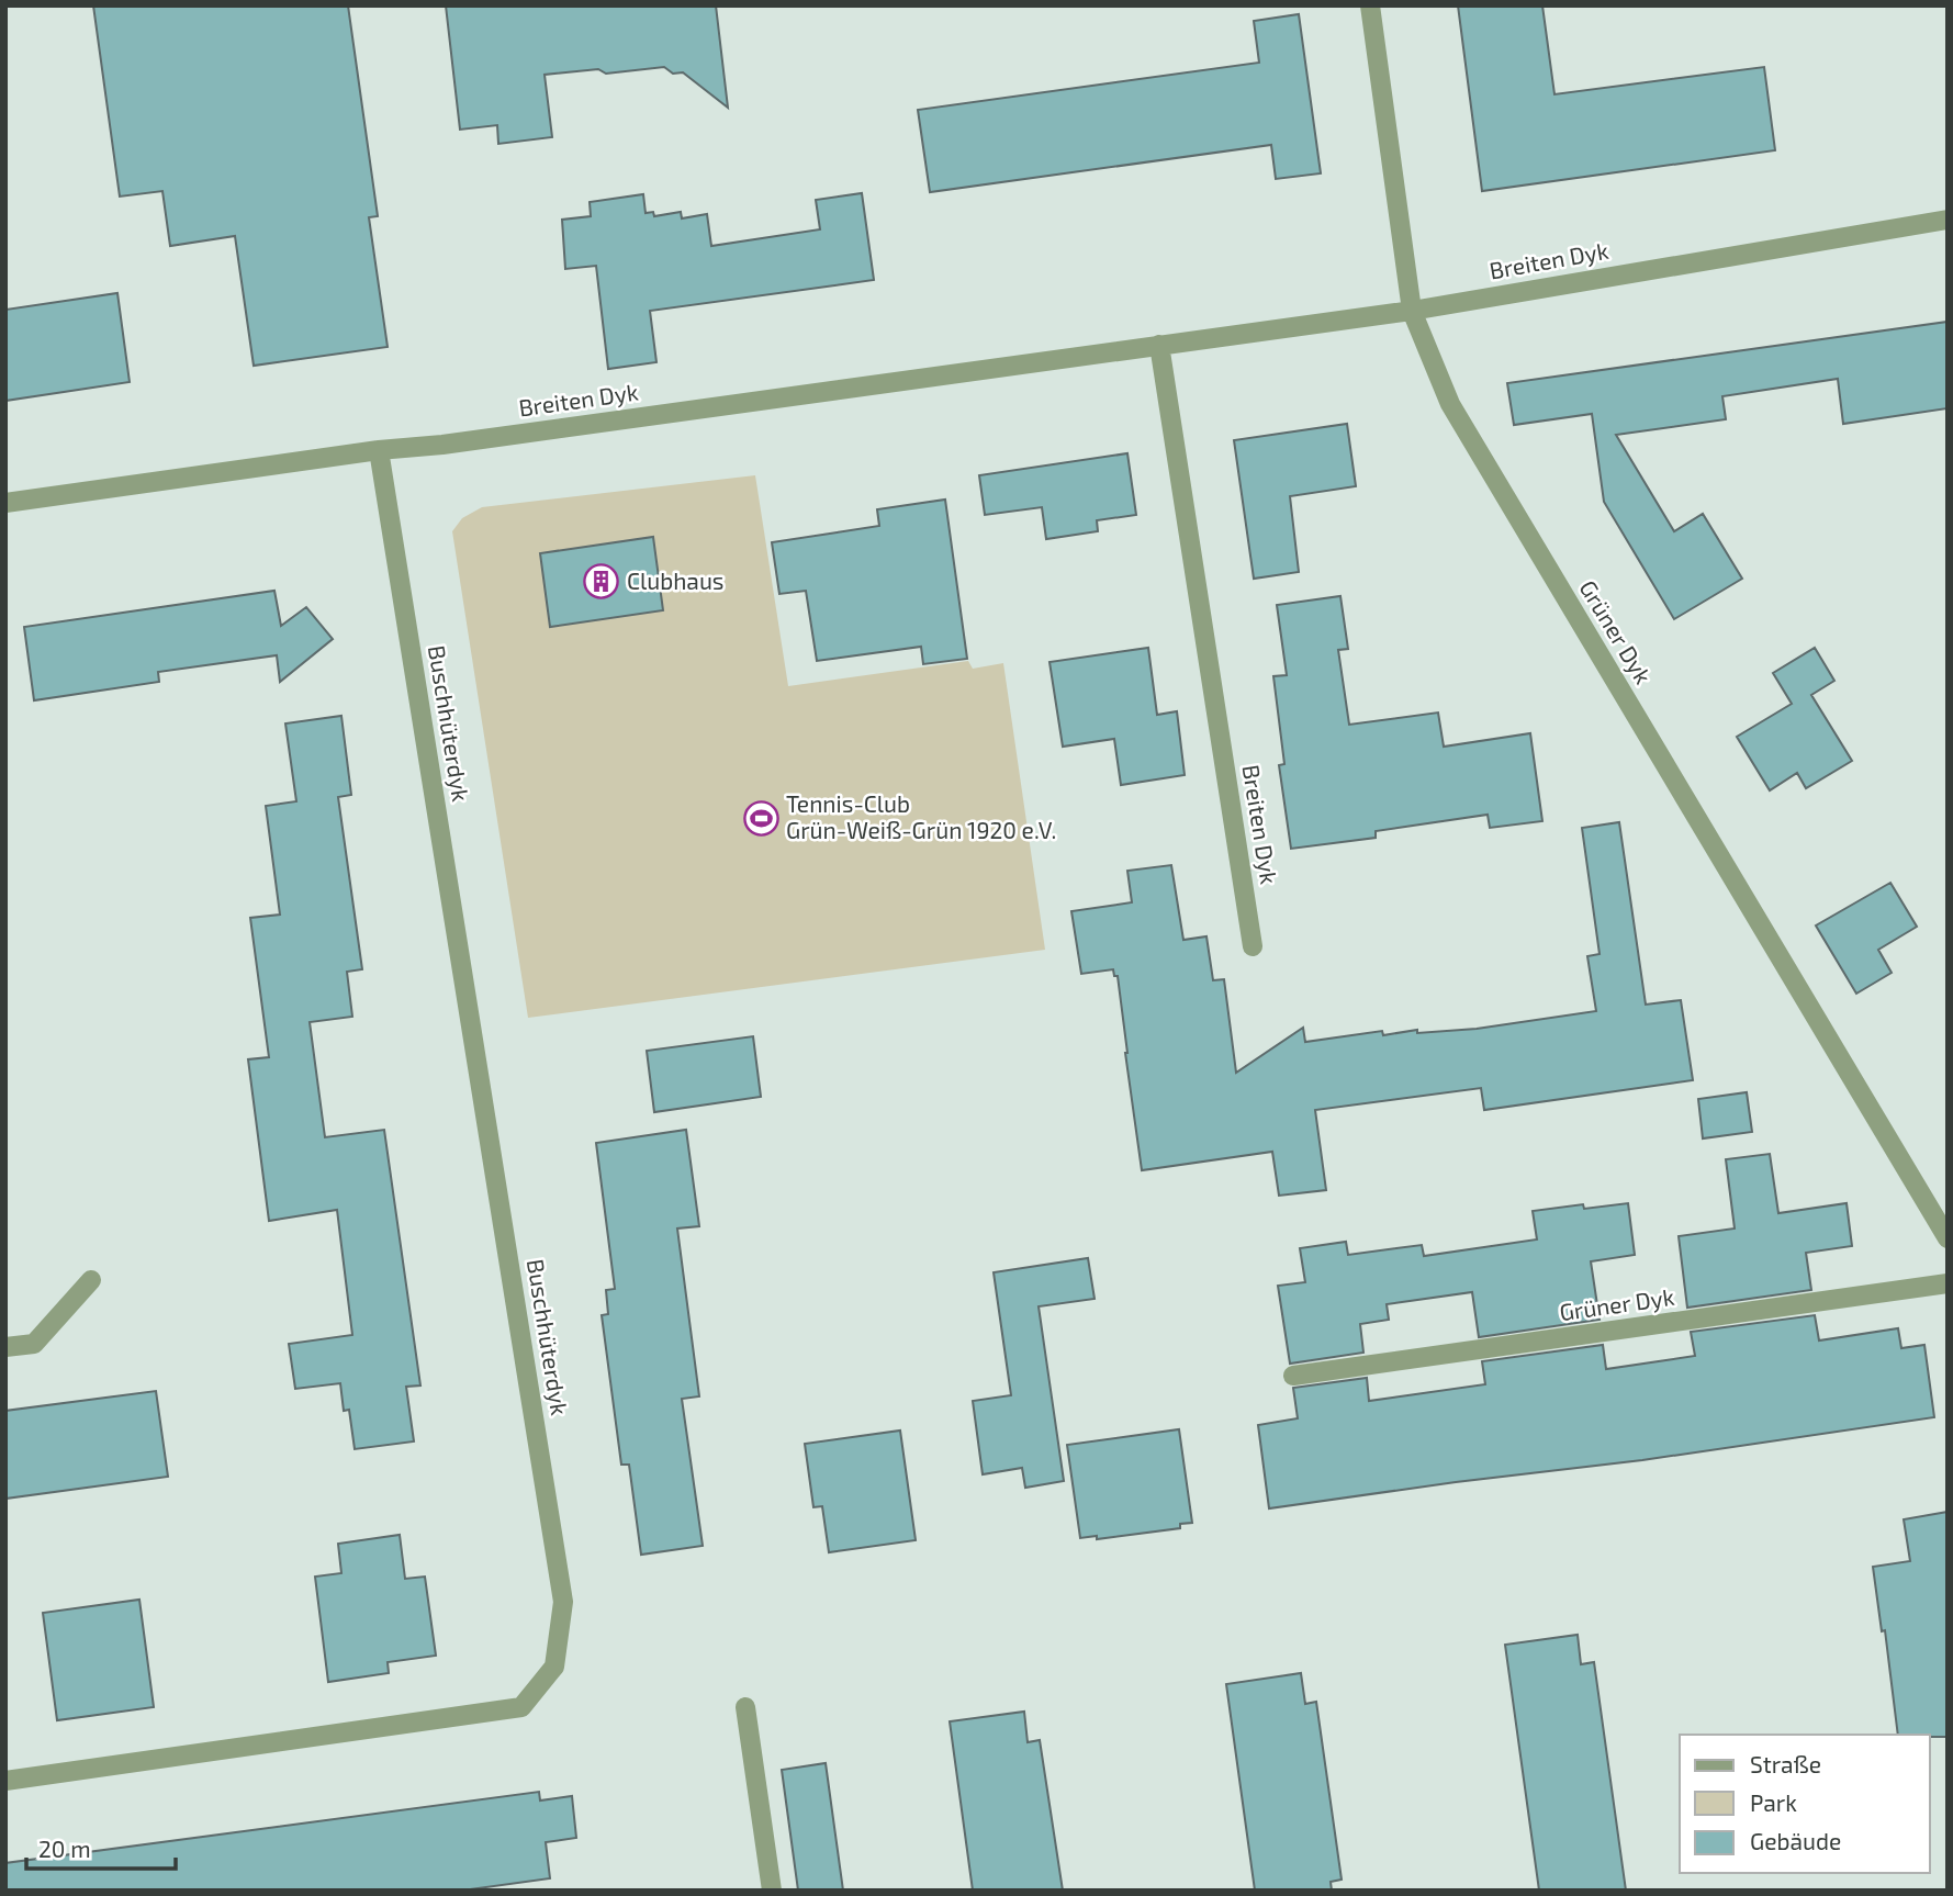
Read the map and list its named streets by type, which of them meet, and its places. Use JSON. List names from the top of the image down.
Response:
{
  "streets": {
    "street": ["Breiten Dyk", "Grüner Dyk", "Buschhüterdyk"]
  },
  "crossings": [
    ["Breiten Dyk", "Grüner Dyk"],
    ["Breiten Dyk", "Buschhüterdyk"]
  ],
  "places": {
    "building": ["Clubhaus"],
    "sports": ["Tennis-Club Grün-Weiß-Grün 1920 e.V."]
  },
  "legend": ["Straße", "Park", "Gebäude"],
  "scale_bar": "20 m"
}
